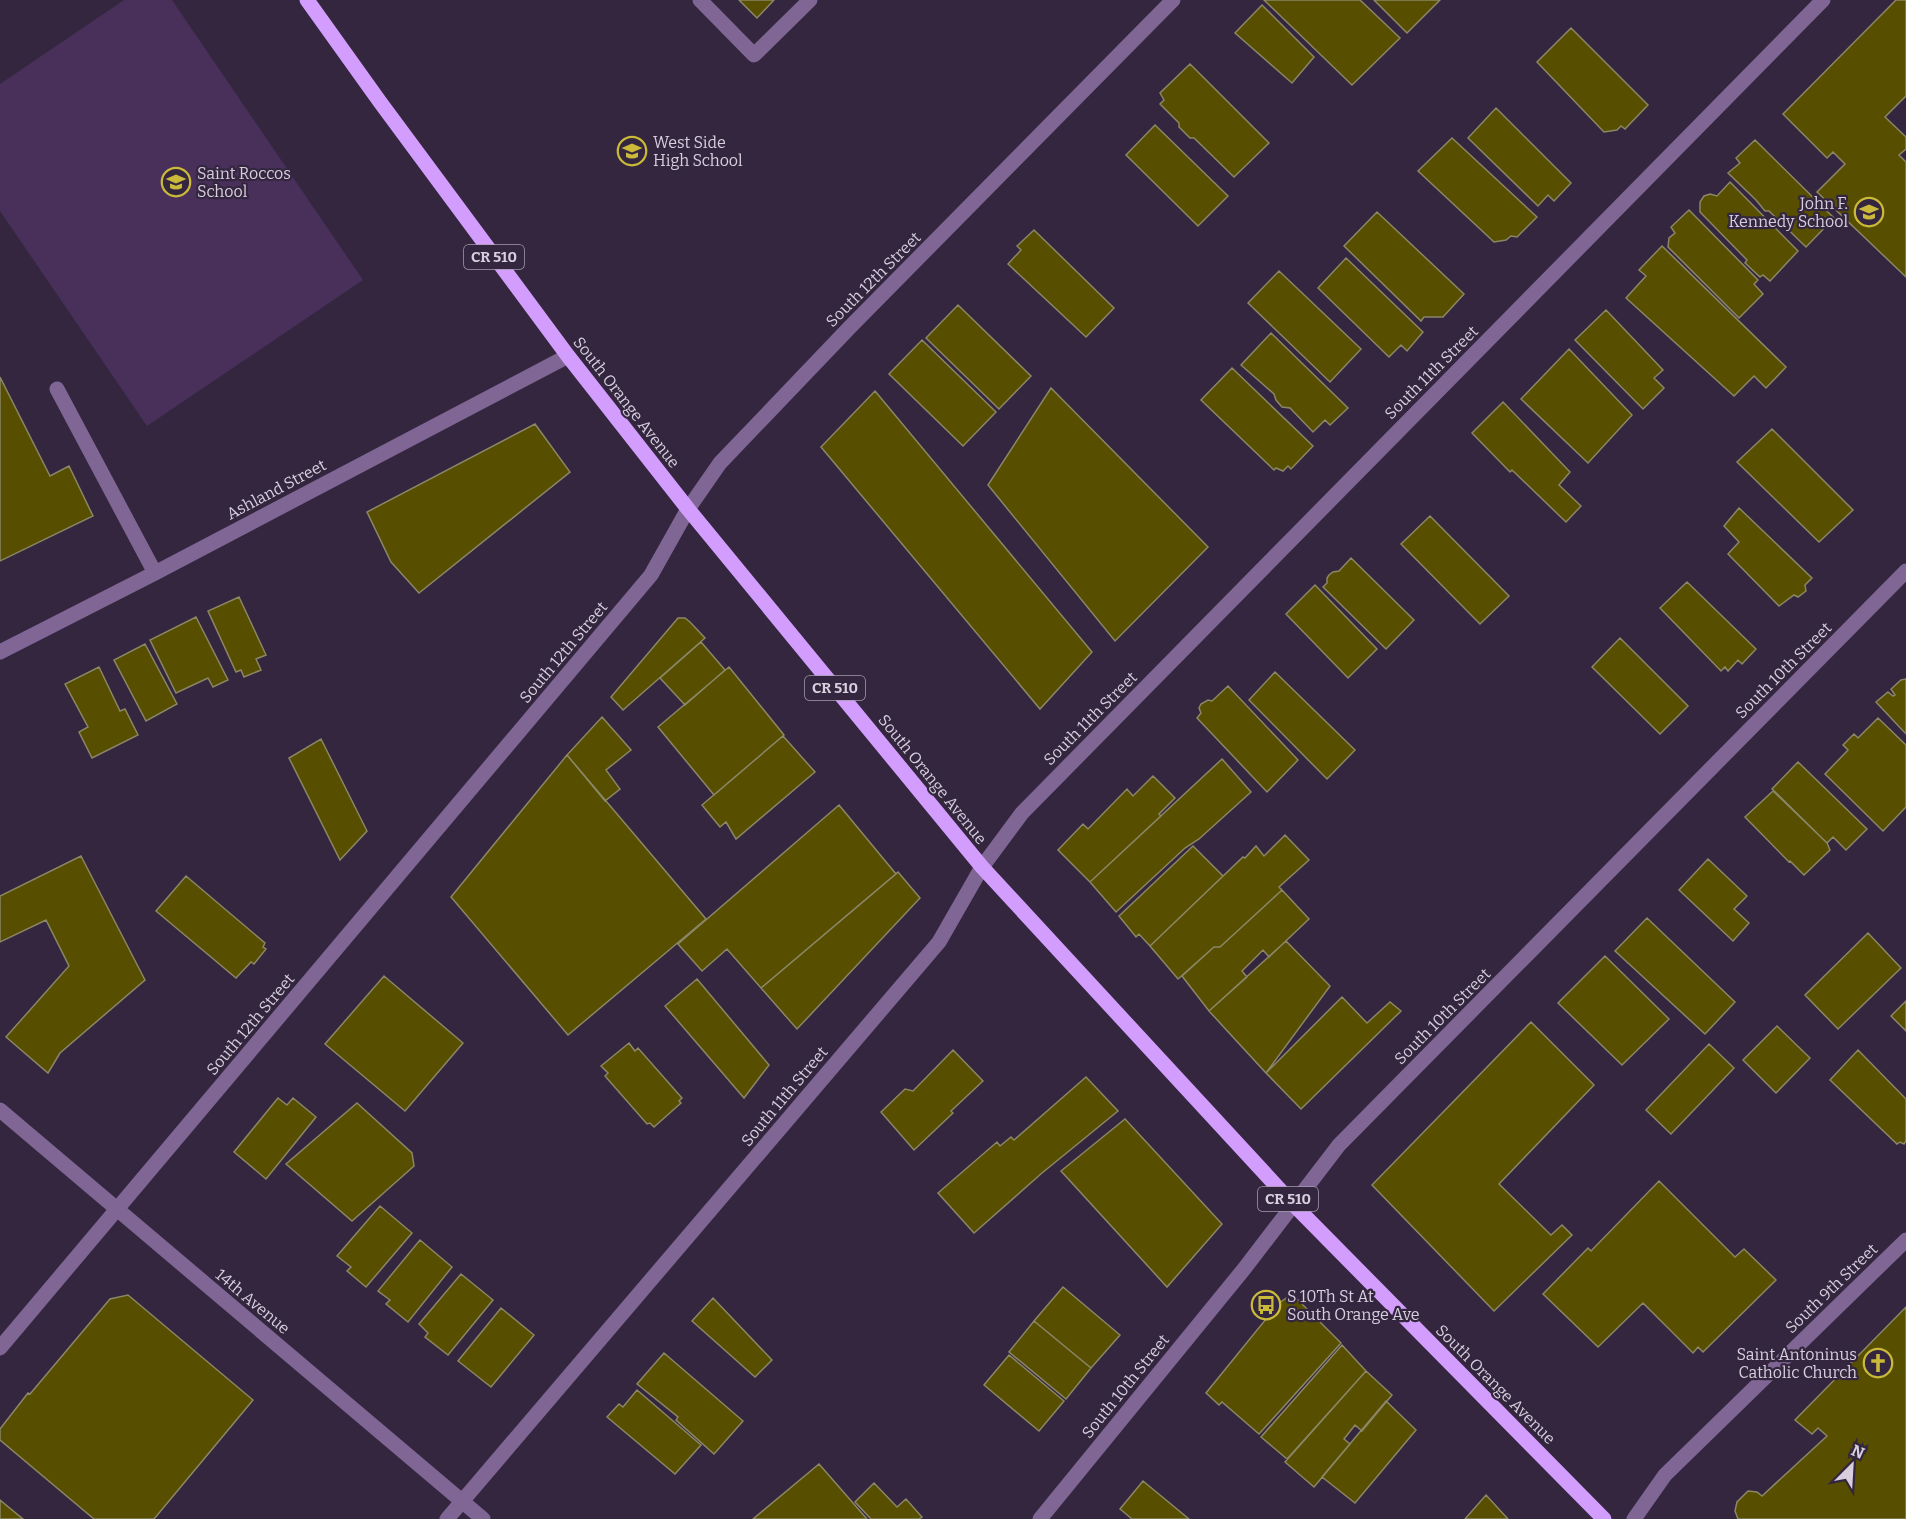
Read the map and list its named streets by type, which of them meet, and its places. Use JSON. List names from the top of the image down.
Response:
{
  "streets": {
    "main road": ["CR 510", "South Orange Avenue"],
    "street": [
      "South 12th Street",
      "South 11th Street",
      "Ashland Street",
      "South 10th Street",
      "South 9th Street",
      "14th Avenue"
    ]
  },
  "crossings": [
    ["South 12th Street", "South Orange Avenue"],
    ["South 12th Street", "14th Avenue"],
    ["South 11th Street", "South Orange Avenue"],
    ["South 11th Street", "14th Avenue"],
    ["South Orange Avenue", "Ashland Street"],
    ["South Orange Avenue", "South 10th Street"]
  ],
  "places": {
    "school or university": ["West Side High School", "Saint Roccos School", "John F. Kennedy School"],
    "bus stop": ["S 10Th St At South Orange Ave"],
    "church": ["Saint Antoninus Catholic Church"]
  },
  "north": "top right"
}
